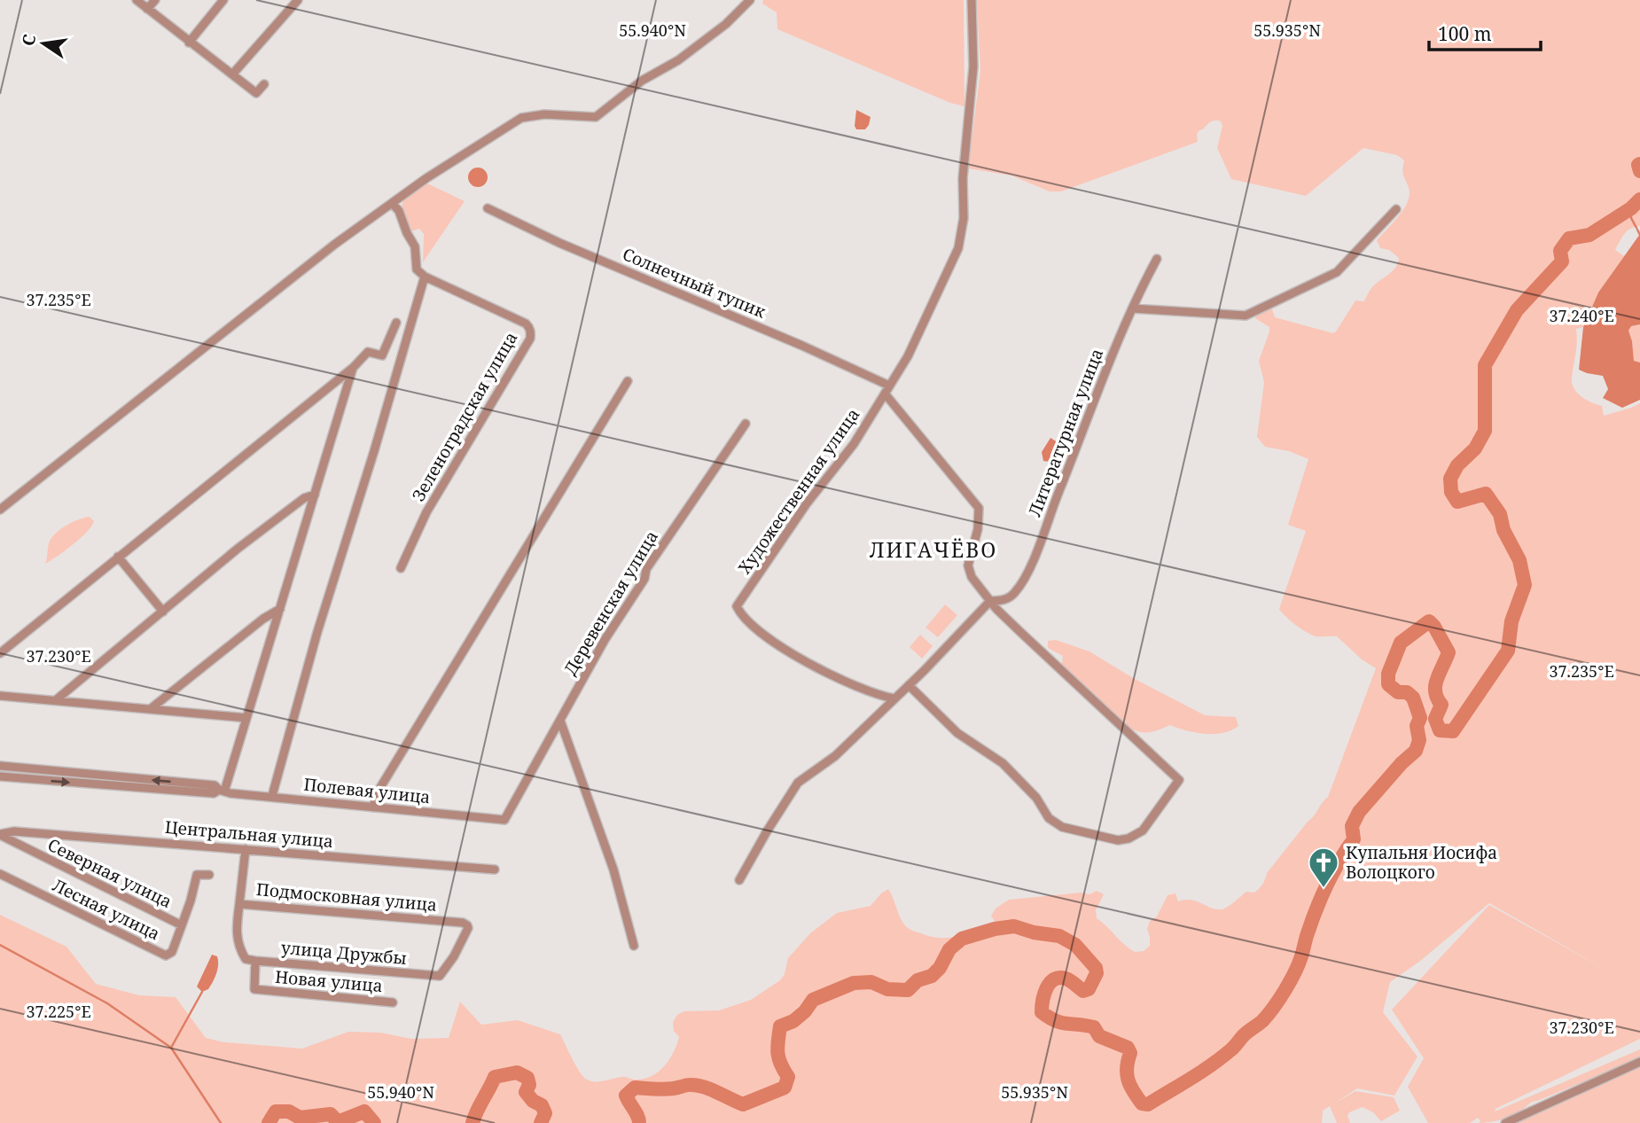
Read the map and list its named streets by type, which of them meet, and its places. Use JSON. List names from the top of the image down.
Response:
{
  "streets": {
    "street": [
      "Солнечный тупик",
      "Зеленоградская улица",
      "Литературная улица",
      "Художественная улица",
      "Деревенская улица",
      "Полевая улица",
      "Центральная улица",
      "Северная улица",
      "Подмосковная улица",
      "Лесная улица",
      "улица Дружбы",
      "Новая улица"
    ]
  },
  "crossings": [
    ["Солнечный тупик", "Художественная улица"],
    ["Деревенская улица", "Полевая улица"],
    ["Центральная улица", "Северная улица"],
    ["Центральная улица", "Подмосковная улица"],
    ["Северная улица", "Лесная улица"],
    ["Подмосковная улица", "улица Дружбы"],
    ["улица Дружбы", "Новая улица"]
  ],
  "districts": ["ЛИГАЧЁВО"],
  "places": {
    "church": ["Купальня Иосифа Волоцкого"]
  },
  "scale_bar": "100 m",
  "north": "left",
  "coordinates": [
    "55.935°N",
    "55.940°N",
    "37.235°E",
    "37.240°E",
    "37.230°E",
    "37.225°E"
  ]
}
